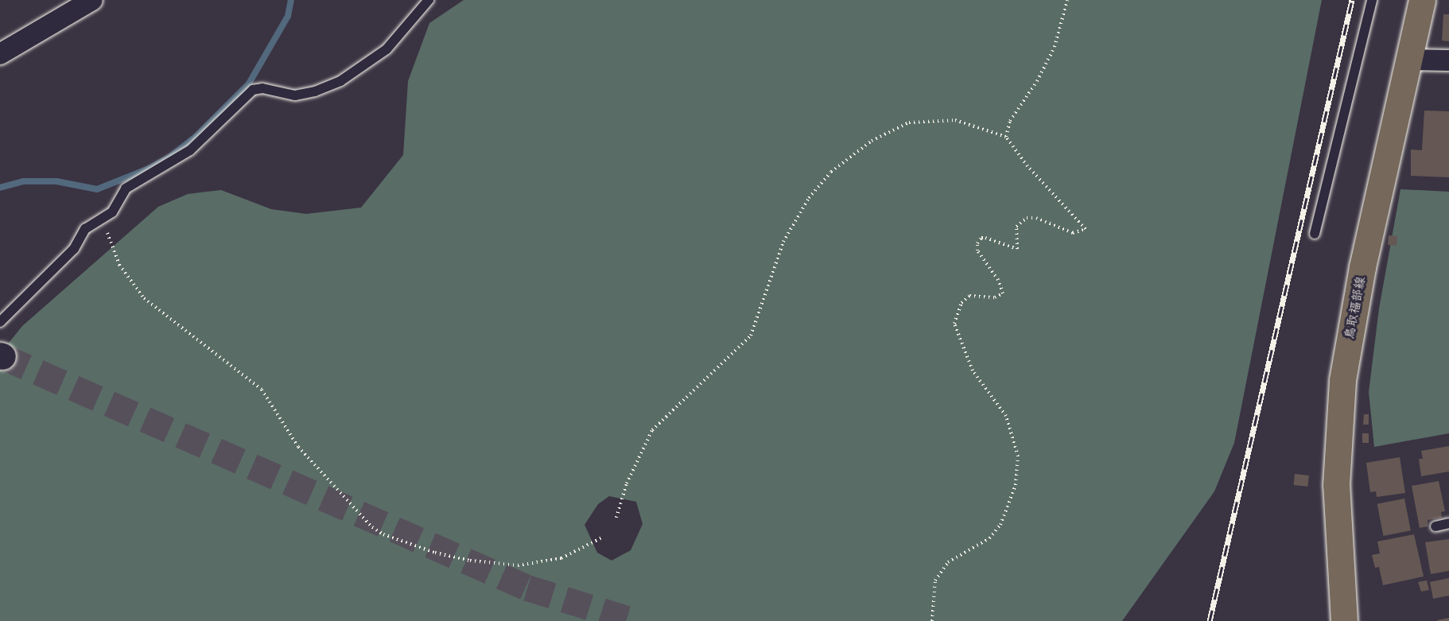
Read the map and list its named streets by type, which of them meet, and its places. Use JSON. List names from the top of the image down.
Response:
{
  "streets": {
    "main road": ["鳥取福部線"]
  }
}
